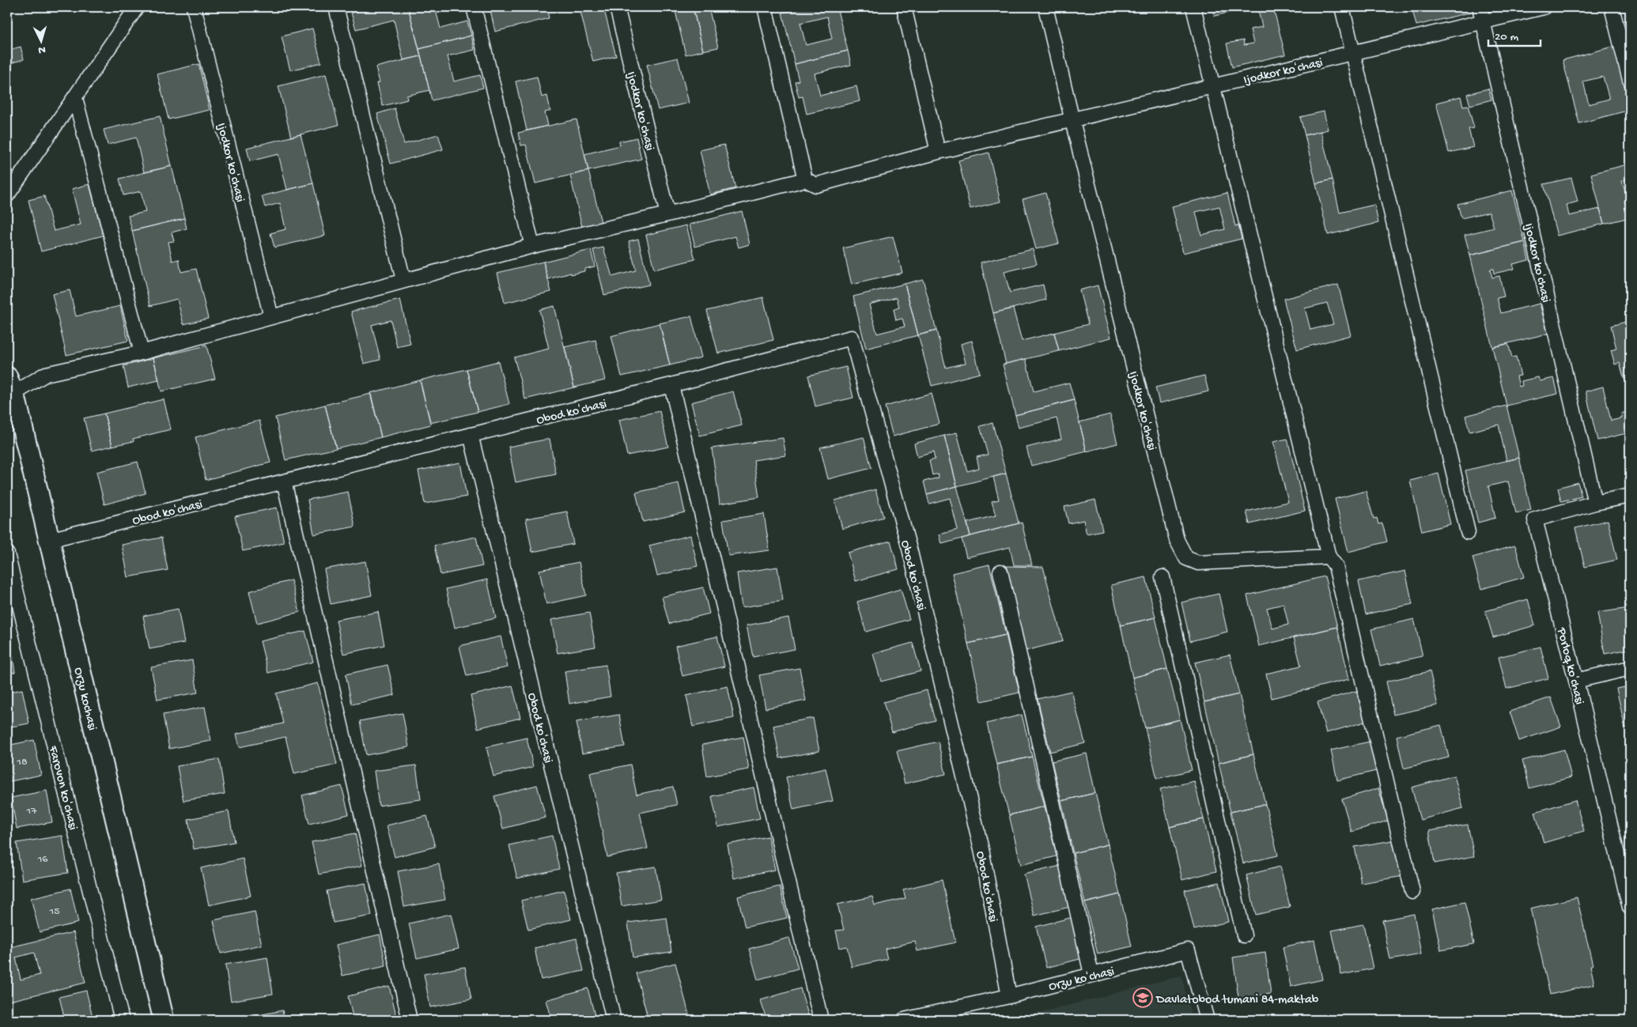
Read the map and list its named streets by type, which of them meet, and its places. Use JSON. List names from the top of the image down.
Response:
{
  "streets": {
    "main road": ["Orzu kochasi"],
    "street": [
      "Ijodkor koʻchasi",
      "Obod koʻchasi",
      "Porloq koʻchasi",
      "Farovon koʻchasi",
      "Orzu koʻchasi"
    ]
  },
  "crossings": [
    ["Ijodkor koʻchasi", "Porloq koʻchasi"],
    ["Ijodkor koʻchasi", "Orzu kochasi"],
    ["Obod koʻchasi", "Orzu kochasi"],
    ["Obod koʻchasi", "Orzu koʻchasi"]
  ],
  "places": {
    "school or university": ["Davlatobod tumani 84-maktab"]
  },
  "house_numbers": [
    "18",
    "17",
    "16",
    "15"
  ],
  "scale_bar": "20 m",
  "north": "bottom"
}
